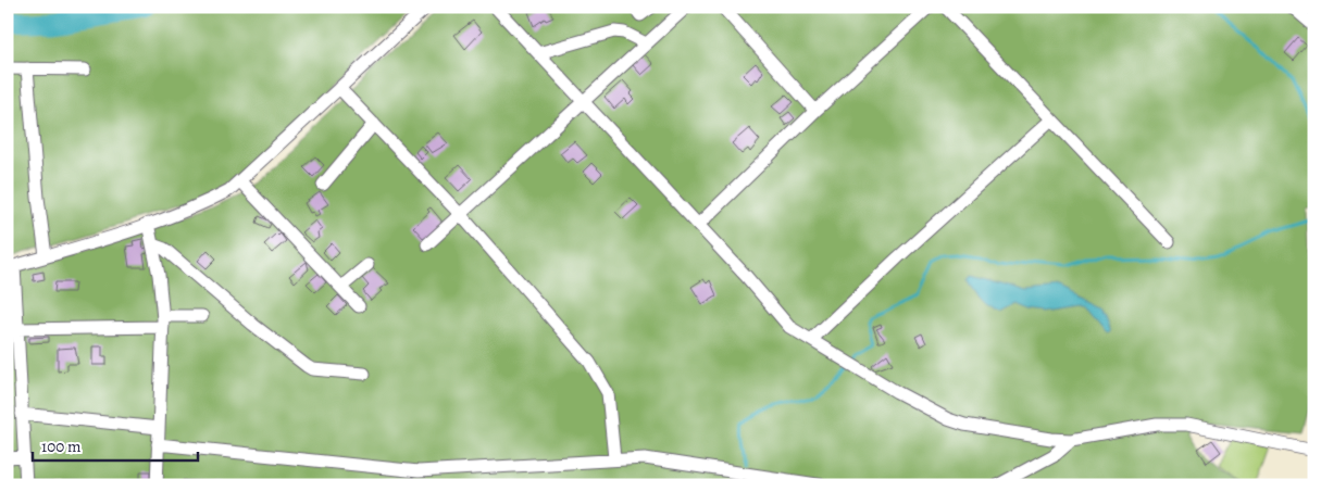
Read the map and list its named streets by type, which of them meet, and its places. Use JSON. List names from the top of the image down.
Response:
{
  "scale_bar": "100 m"
}
